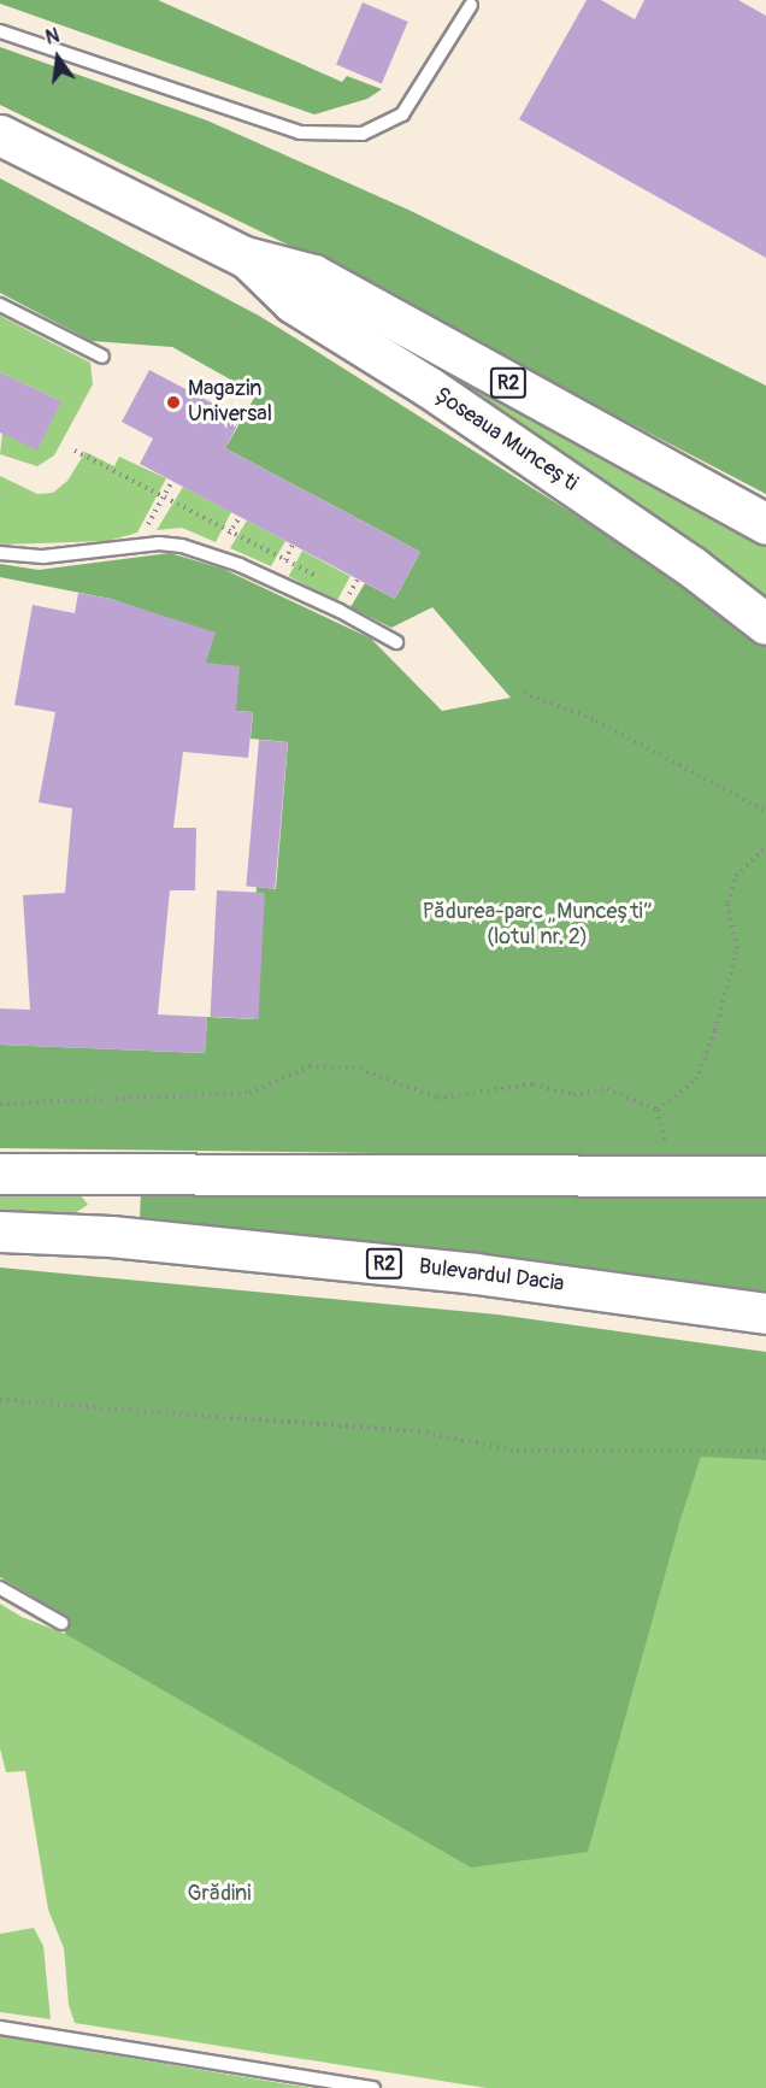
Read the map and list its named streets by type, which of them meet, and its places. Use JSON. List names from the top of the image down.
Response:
{
  "streets": {
    "main road": ["R2", "Șoseaua Muncești", "Bulevardul Dacia"]
  },
  "parks": ["Pădurea-parc „Muncești” (lotul nr. 2)", "Grădini"],
  "places": ["Magazin Universal"],
  "north": "top"
}
